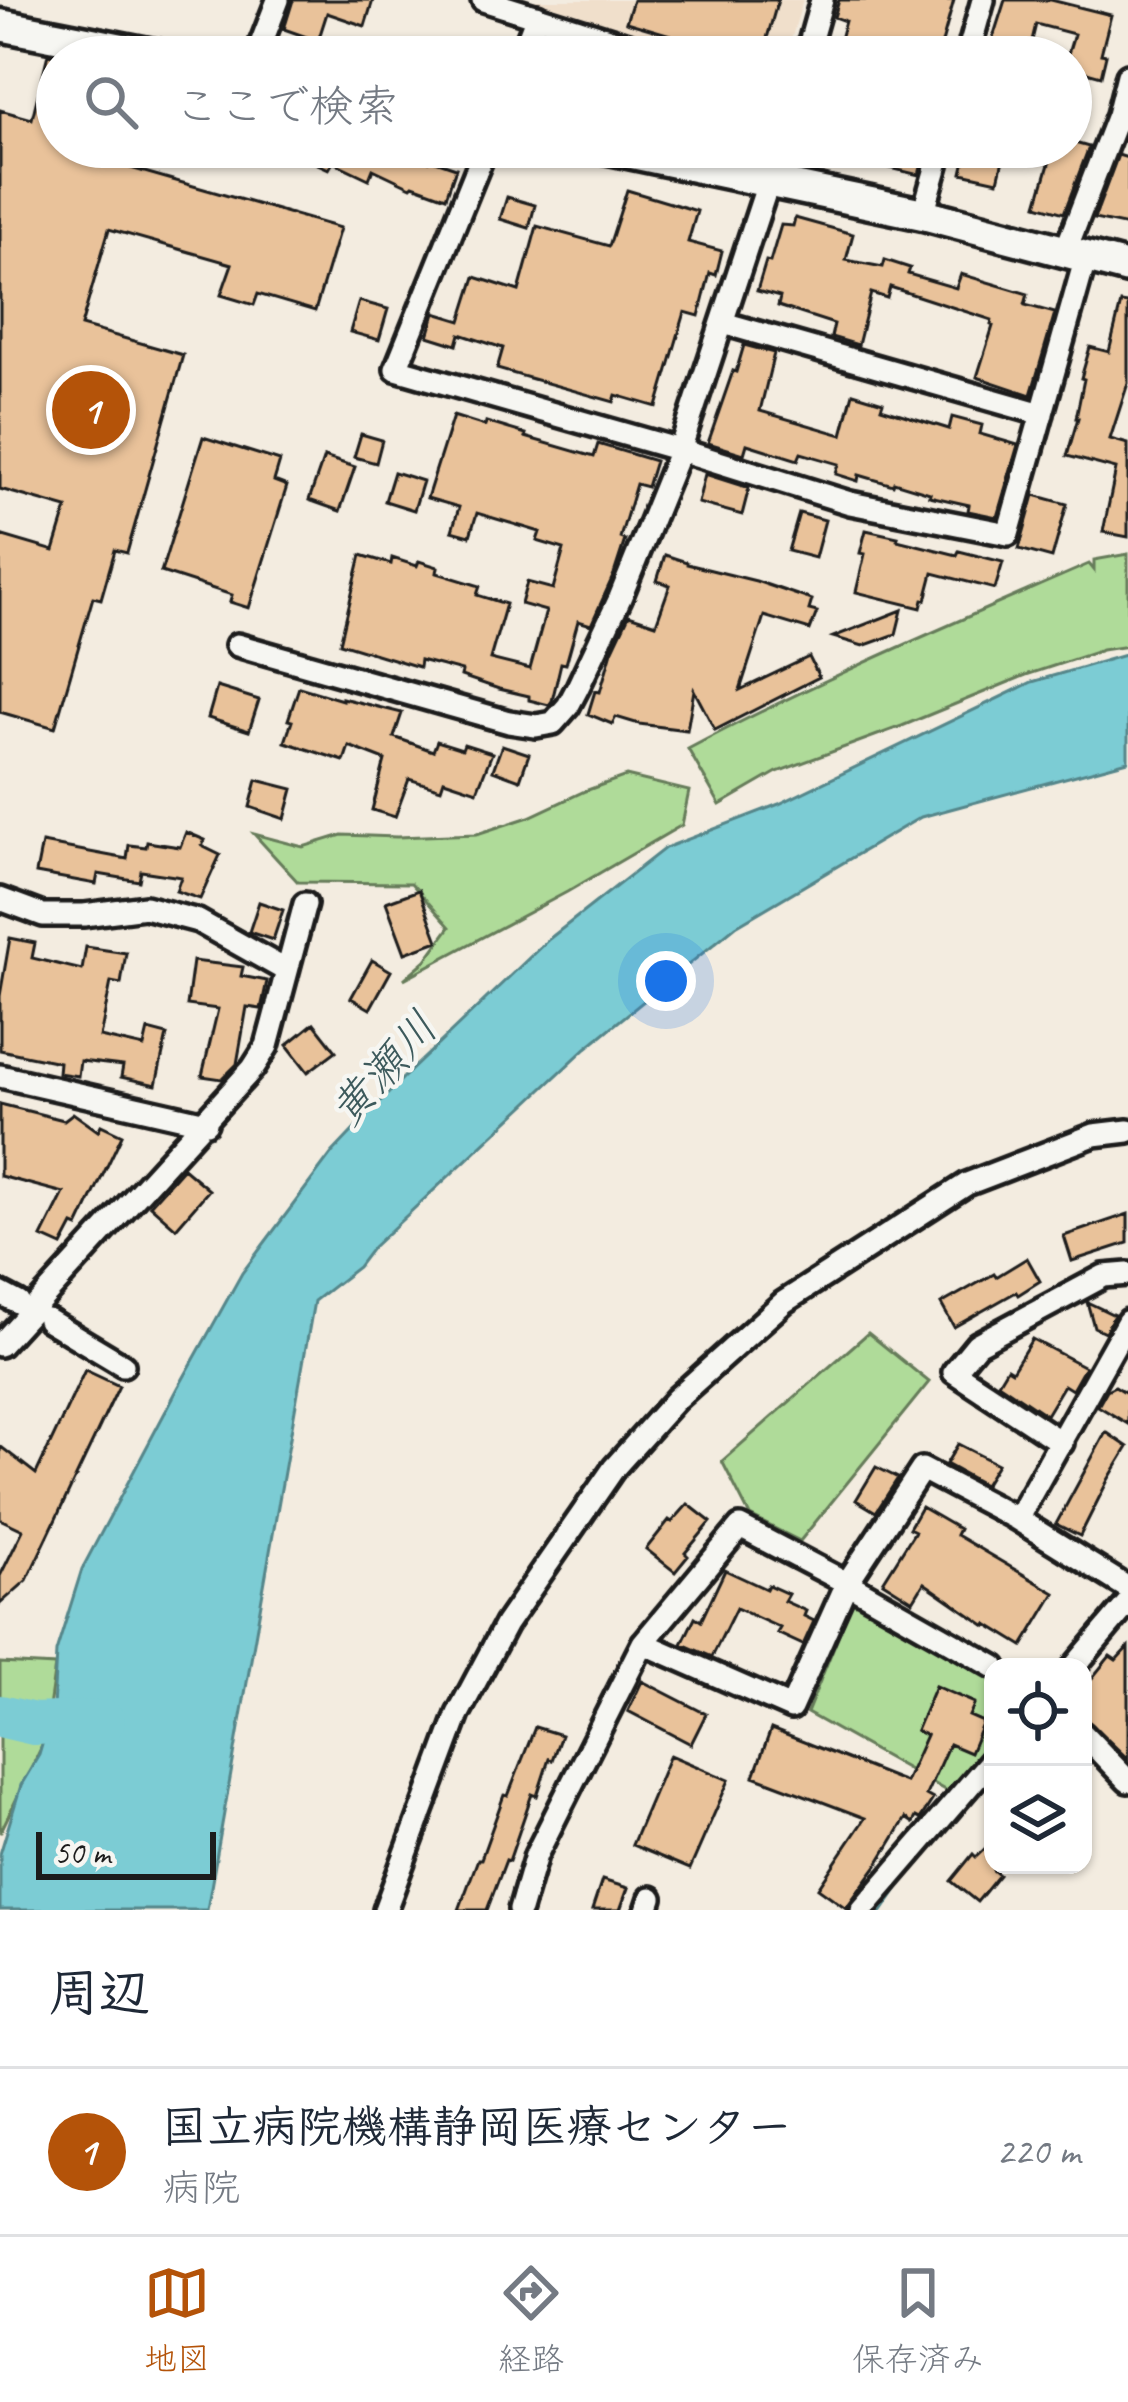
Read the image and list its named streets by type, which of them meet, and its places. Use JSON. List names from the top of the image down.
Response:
{
  "water": ["黄瀬川"],
  "scale_bar": "50 m",
  "page": {
    "search": "ここで検索",
    "pins": "1",
    "scale": "50 m",
    "heading": "周辺",
    "list": [
      {
        "mark": "1",
        "name": "国立病院機構静岡医療センター",
        "note": "病院",
        "value": "220 m"
      }
    ],
    "nav": ["地図", "経路", "保存済み"]
  }
}
